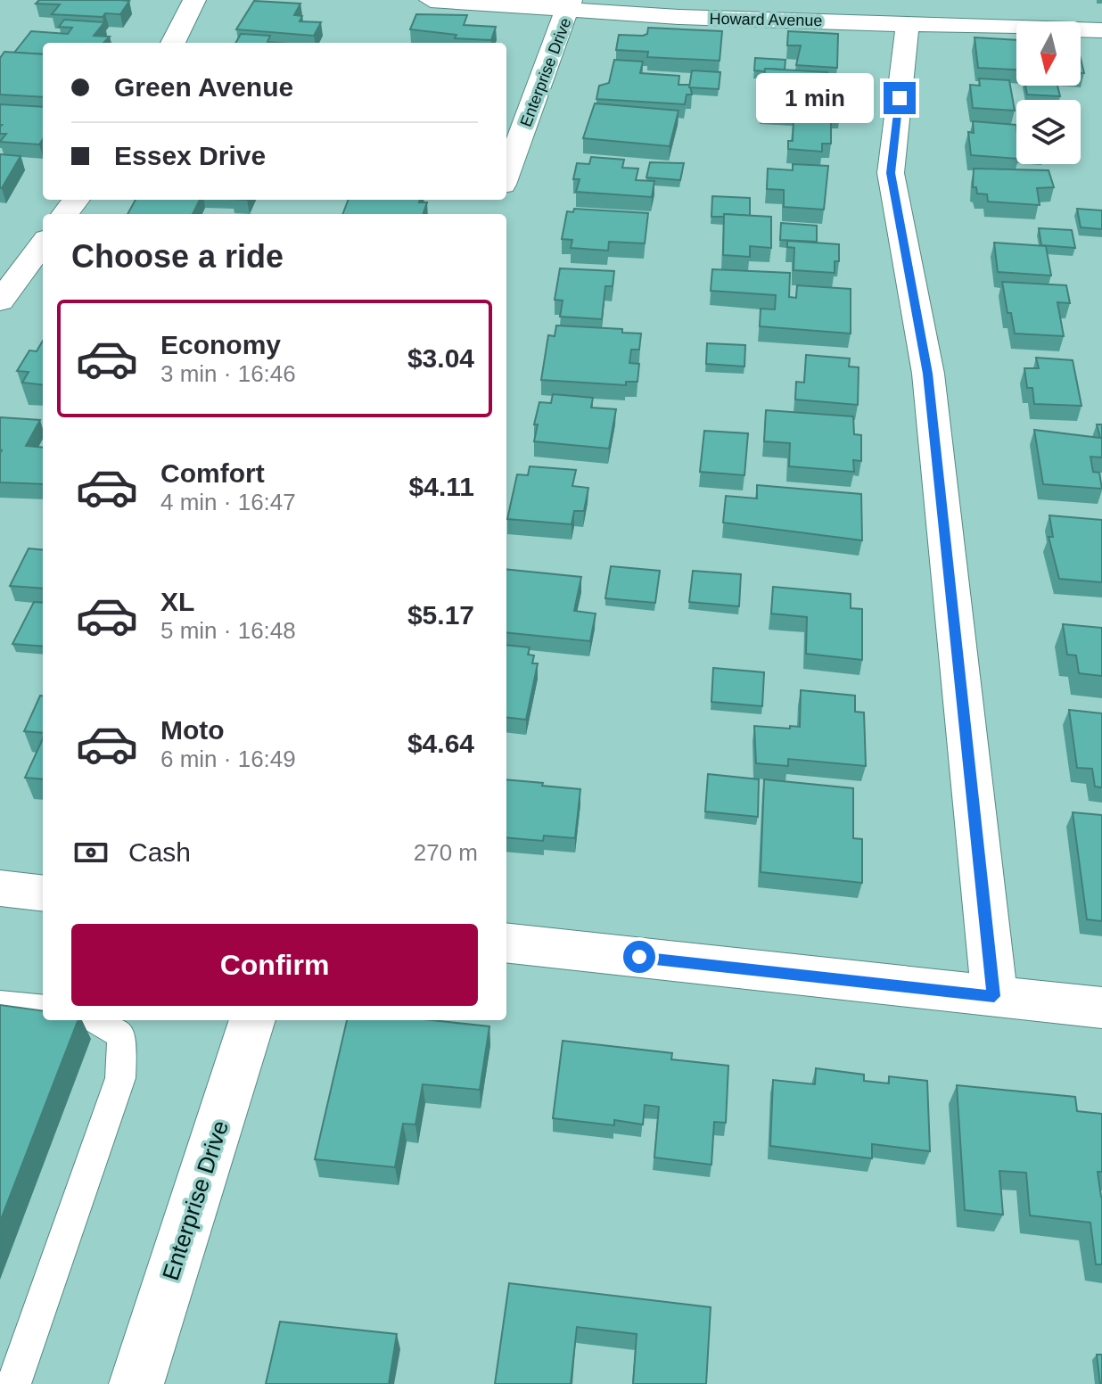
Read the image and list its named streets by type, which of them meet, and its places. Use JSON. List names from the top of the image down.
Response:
{
  "streets": {
    "street": ["Howard Avenue", "Enterprise Drive"]
  },
  "crossings": [
    ["Howard Avenue", "Enterprise Drive"]
  ],
  "north": "bottom",
  "page": {
    "banner": ["Green Avenue", "Essex Drive"],
    "bubble": "1 min",
    "heading": "Choose a ride",
    "list": [
      {
        "name": "Economy",
        "note": "3 min · 16:46",
        "value": "$3.04"
      },
      {
        "name": "Comfort",
        "note": "4 min · 16:47",
        "value": "$4.11"
      },
      {
        "name": "XL",
        "note": "5 min · 16:48",
        "value": "$5.17"
      },
      {
        "name": "Moto",
        "note": "6 min · 16:49",
        "value": "$4.64"
      }
    ],
    "pay": ["Cash", "270 m"],
    "buttons": "Confirm"
  }
}
